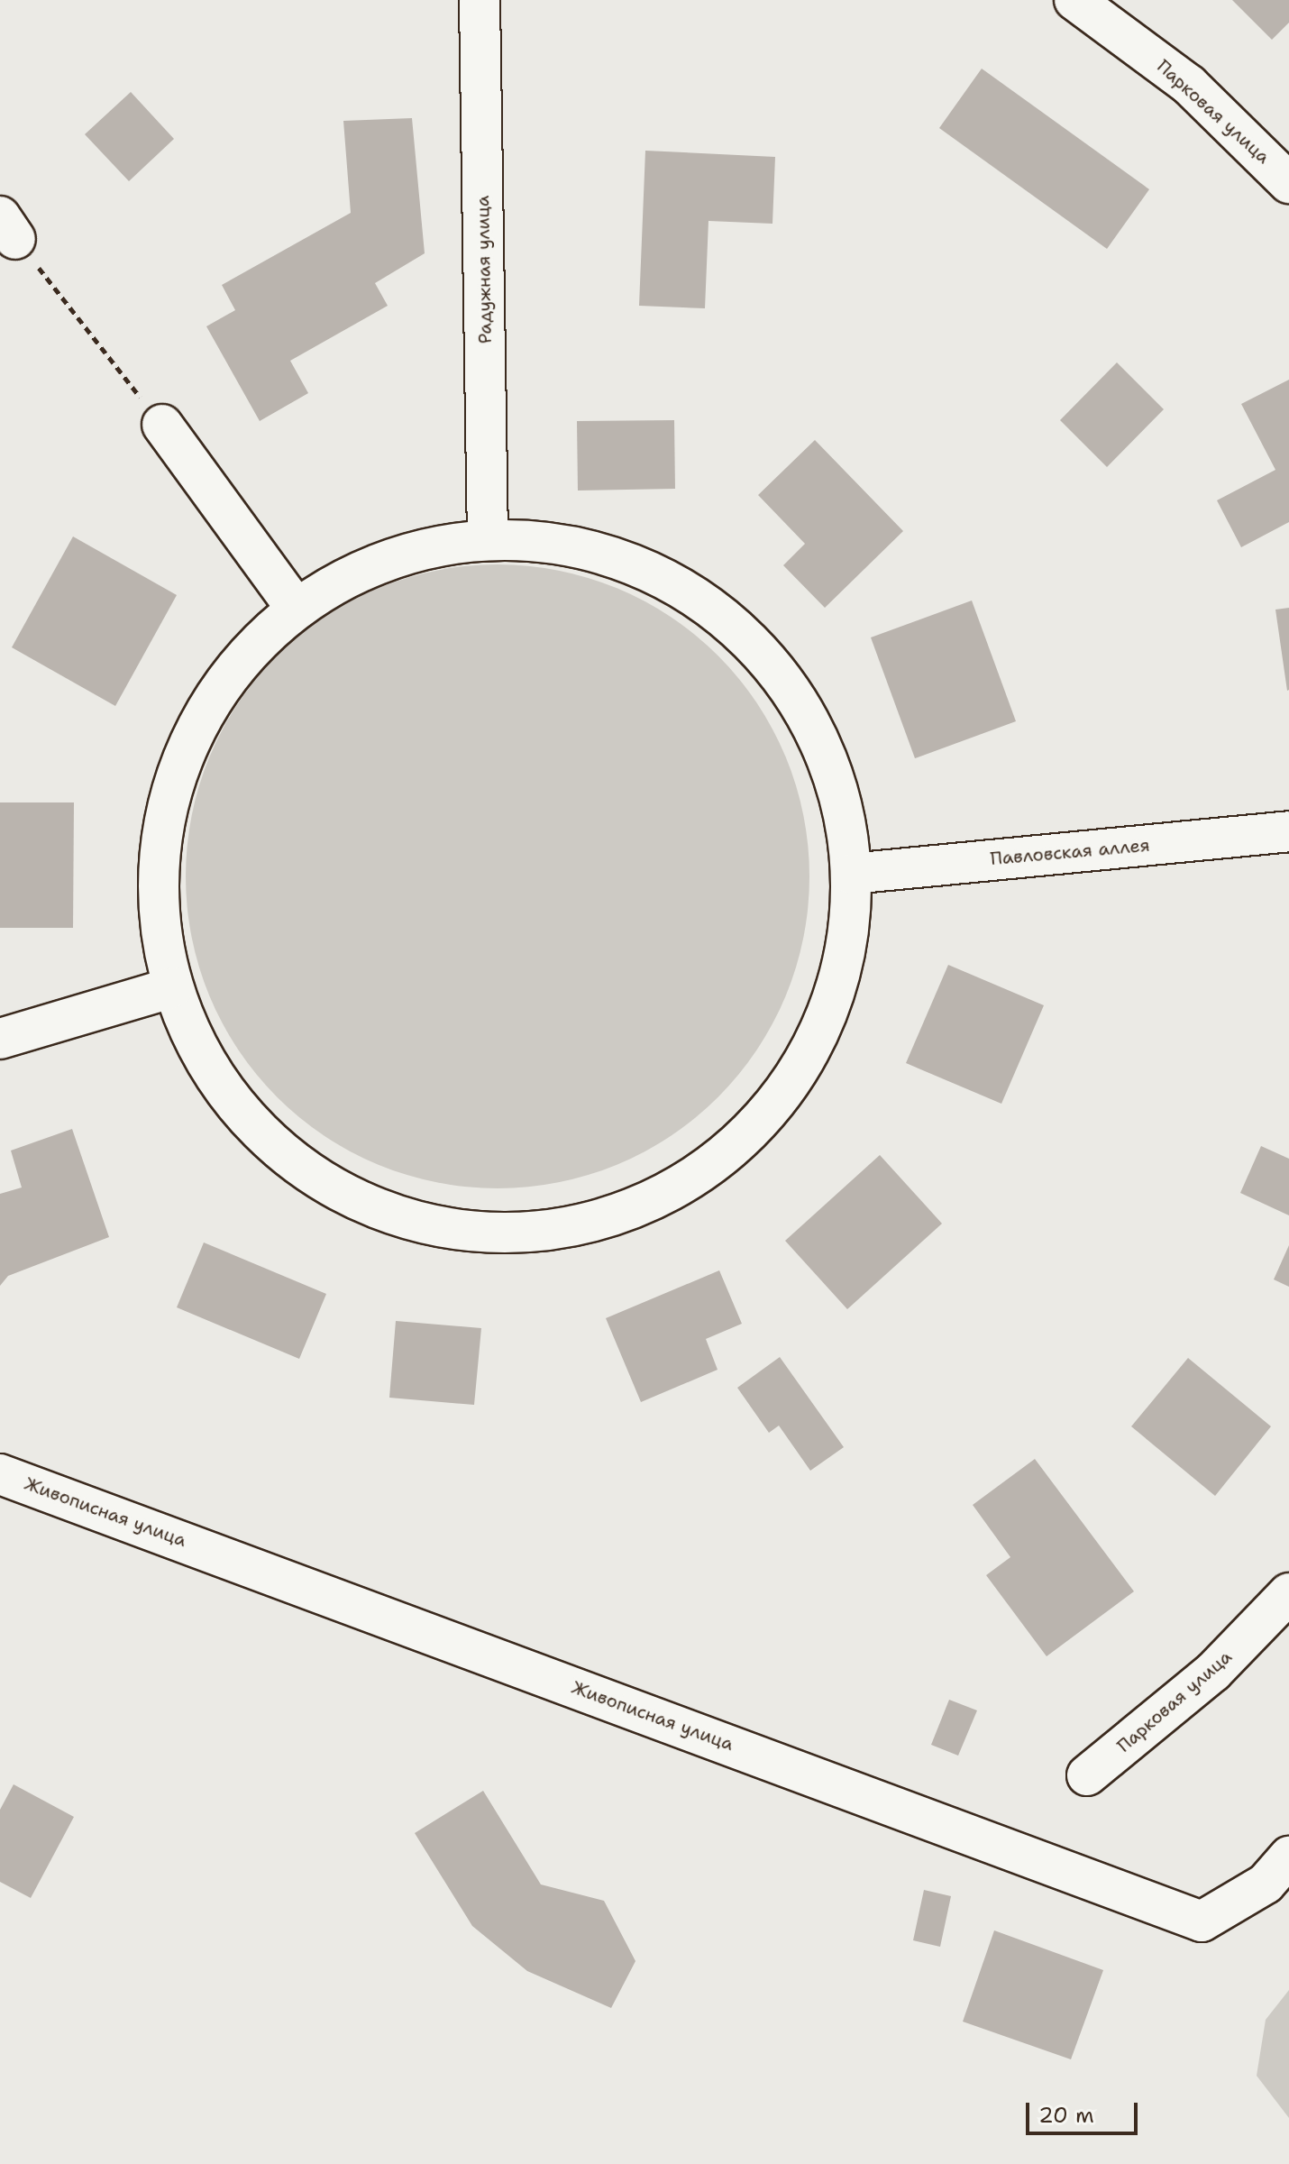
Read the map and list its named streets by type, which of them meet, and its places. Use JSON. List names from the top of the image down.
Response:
{
  "streets": {
    "street": [
      "Парковая улица",
      "Радужная улица",
      "Павловская аллея",
      "Живописная улица"
    ]
  },
  "scale_bar": "20 m"
}
